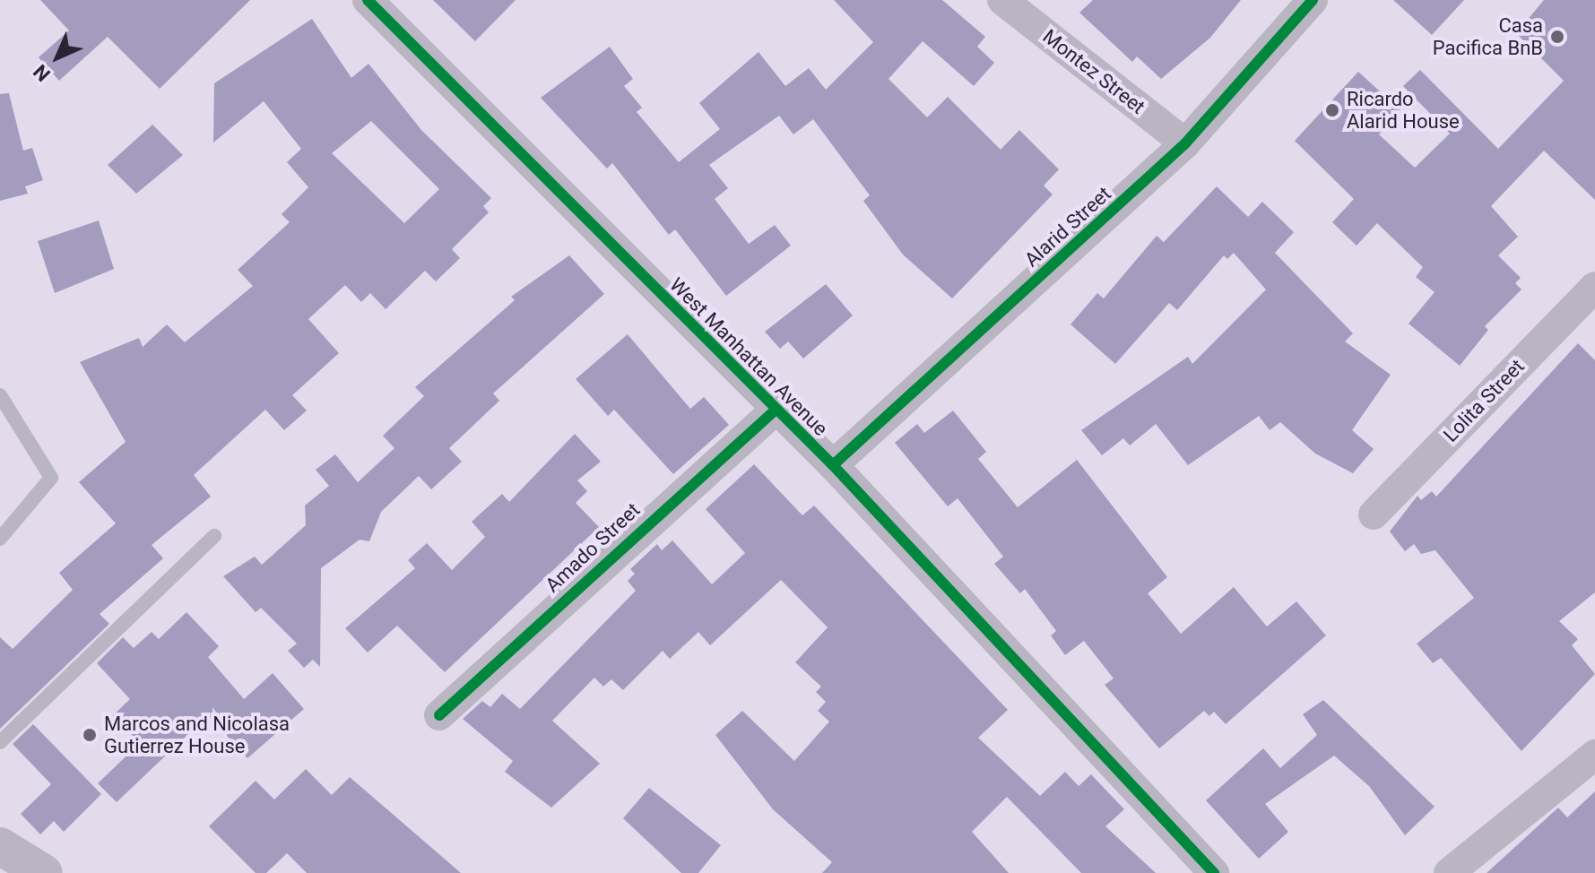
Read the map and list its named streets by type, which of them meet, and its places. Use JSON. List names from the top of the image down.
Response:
{
  "streets": {
    "street": [
      "Montez Street",
      "Alarid Street",
      "West Manhattan Avenue",
      "Lolita Street",
      "Amado Street"
    ]
  },
  "crossings": [
    ["Montez Street", "Alarid Street"],
    ["Alarid Street", "West Manhattan Avenue"],
    ["West Manhattan Avenue", "Amado Street"]
  ],
  "places": ["Casa Pacifica BnB", "Ricardo Alarid House", "Marcos and Nicolasa Gutierrez House"],
  "north": "bottom left"
}
